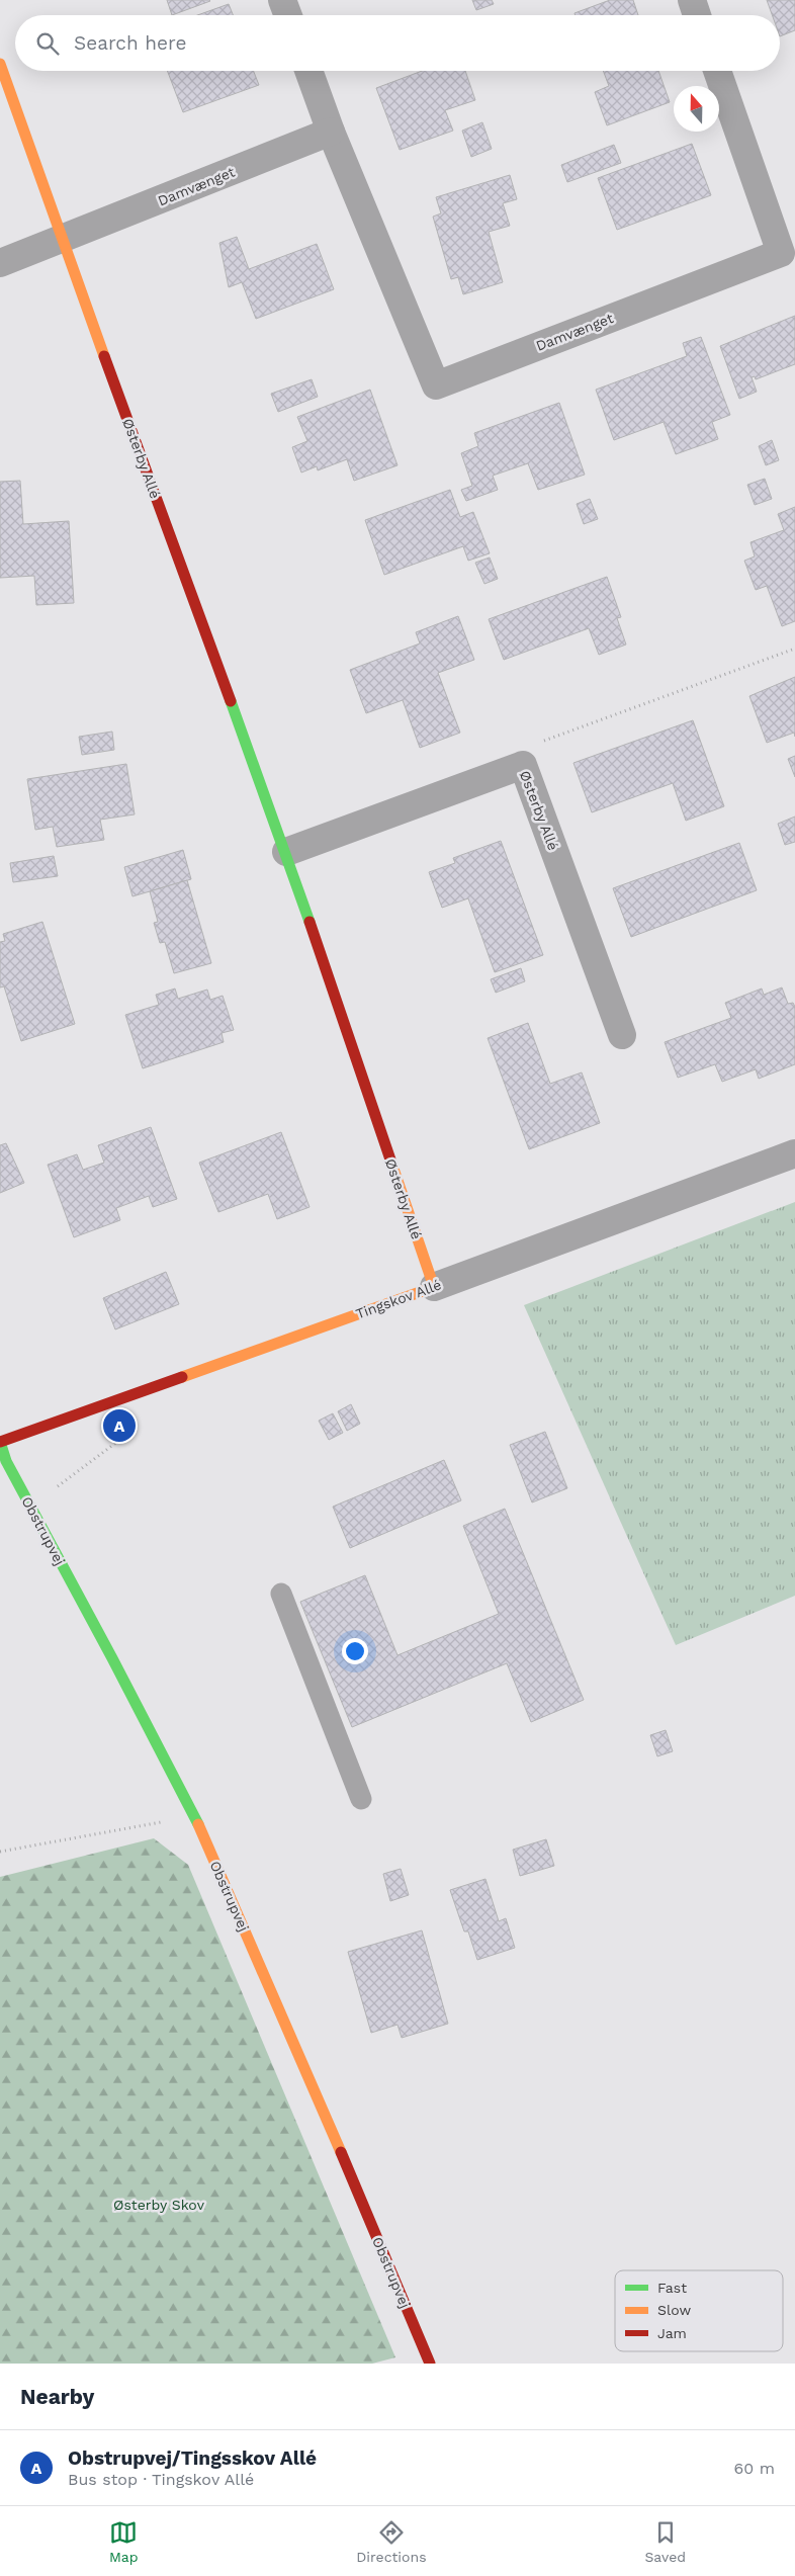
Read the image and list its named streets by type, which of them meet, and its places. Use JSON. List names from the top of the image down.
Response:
{
  "streets": {
    "street": [
      "Damvænget",
      "Østerby Allé",
      "Tingskov Allé",
      "Obstrupvej"
    ]
  },
  "crossings": [
    ["Damvænget", "Østerby Allé"],
    ["Østerby Allé", "Tingskov Allé"],
    ["Tingskov Allé", "Obstrupvej"]
  ],
  "parks": ["Østerby Skov"],
  "legend": ["Fast", "Slow", "Jam"],
  "north": "top",
  "page": {
    "search": "Search here",
    "pins": "A",
    "heading": "Nearby",
    "list": [
      {
        "mark": "A",
        "name": "Obstrupvej/Tingsskov Allé",
        "note": "Bus stop · Tingskov Allé",
        "value": "60 m"
      }
    ],
    "nav": ["Map", "Directions", "Saved"]
  }
}
